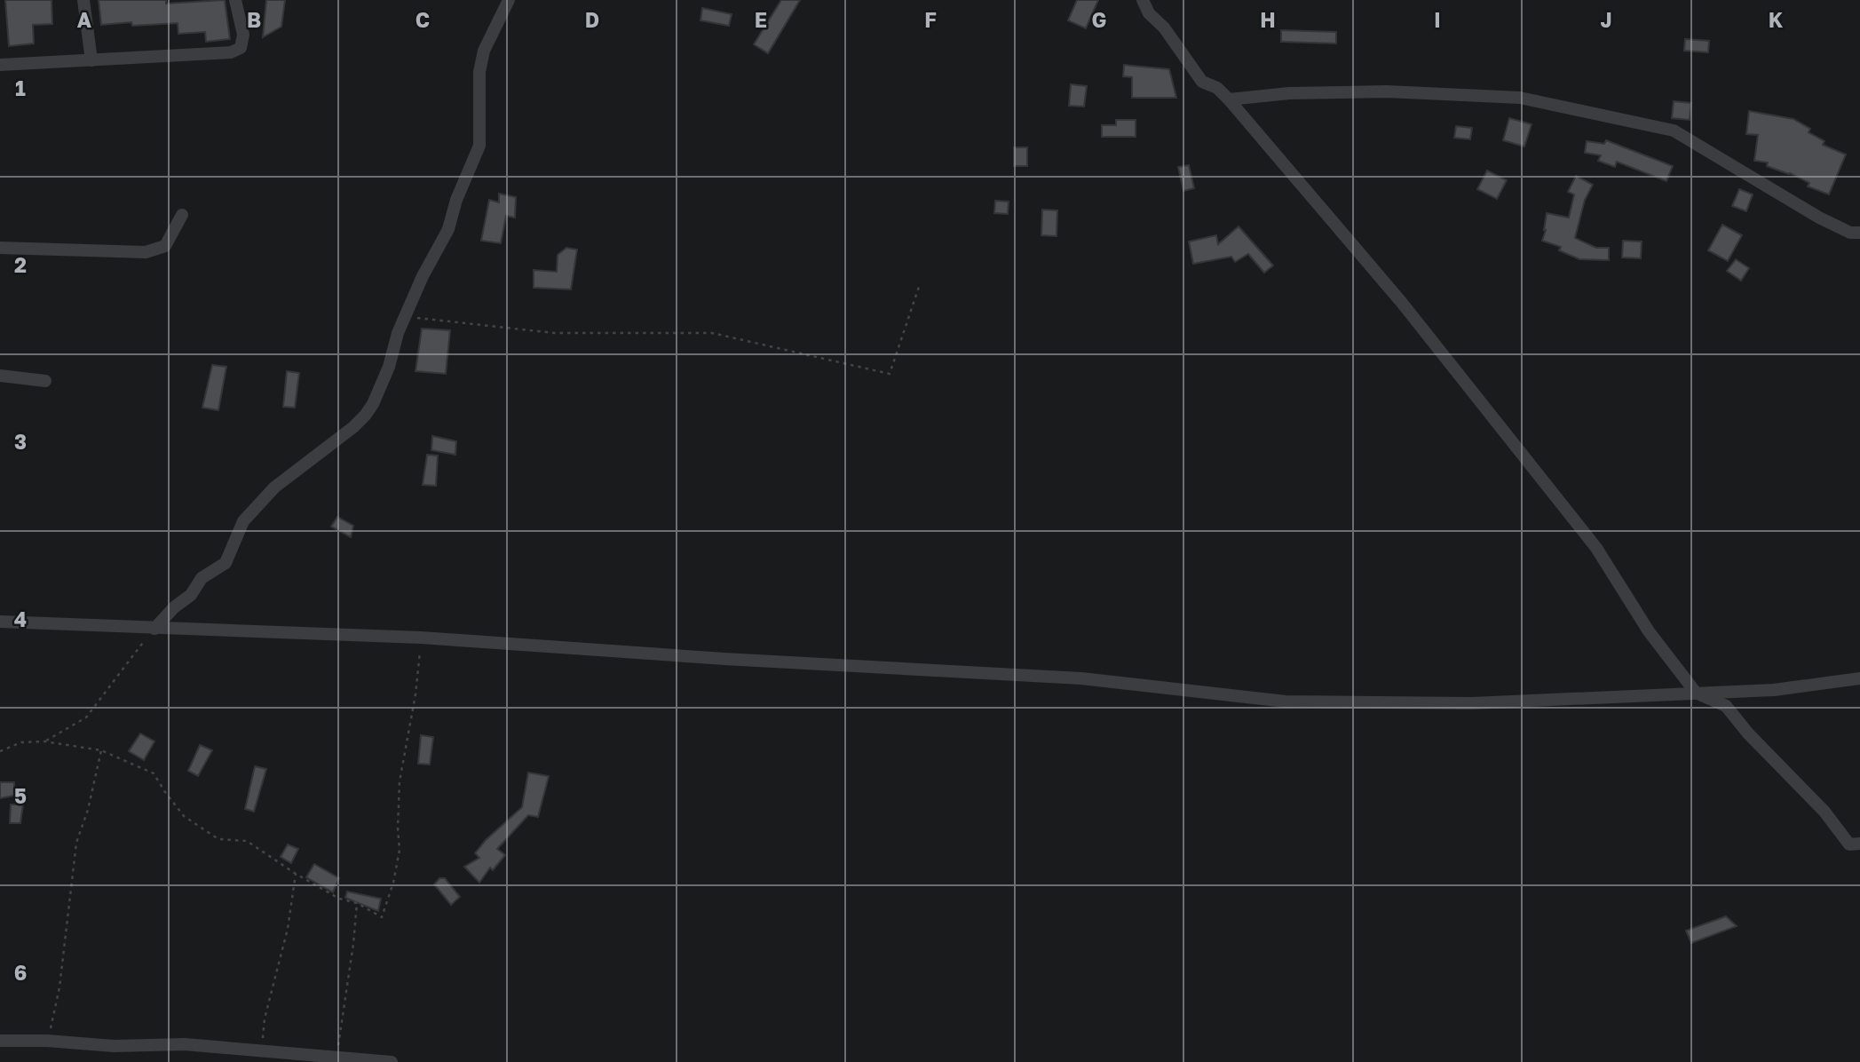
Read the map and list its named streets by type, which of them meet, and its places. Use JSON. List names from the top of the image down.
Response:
{
  "grid": {
    "columns": [
      "A",
      "B",
      "C",
      "D",
      "E",
      "F",
      "G",
      "H",
      "I",
      "J",
      "K"
    ],
    "rows": [
      "1",
      "2",
      "3",
      "4",
      "5",
      "6"
    ]
  }
}
